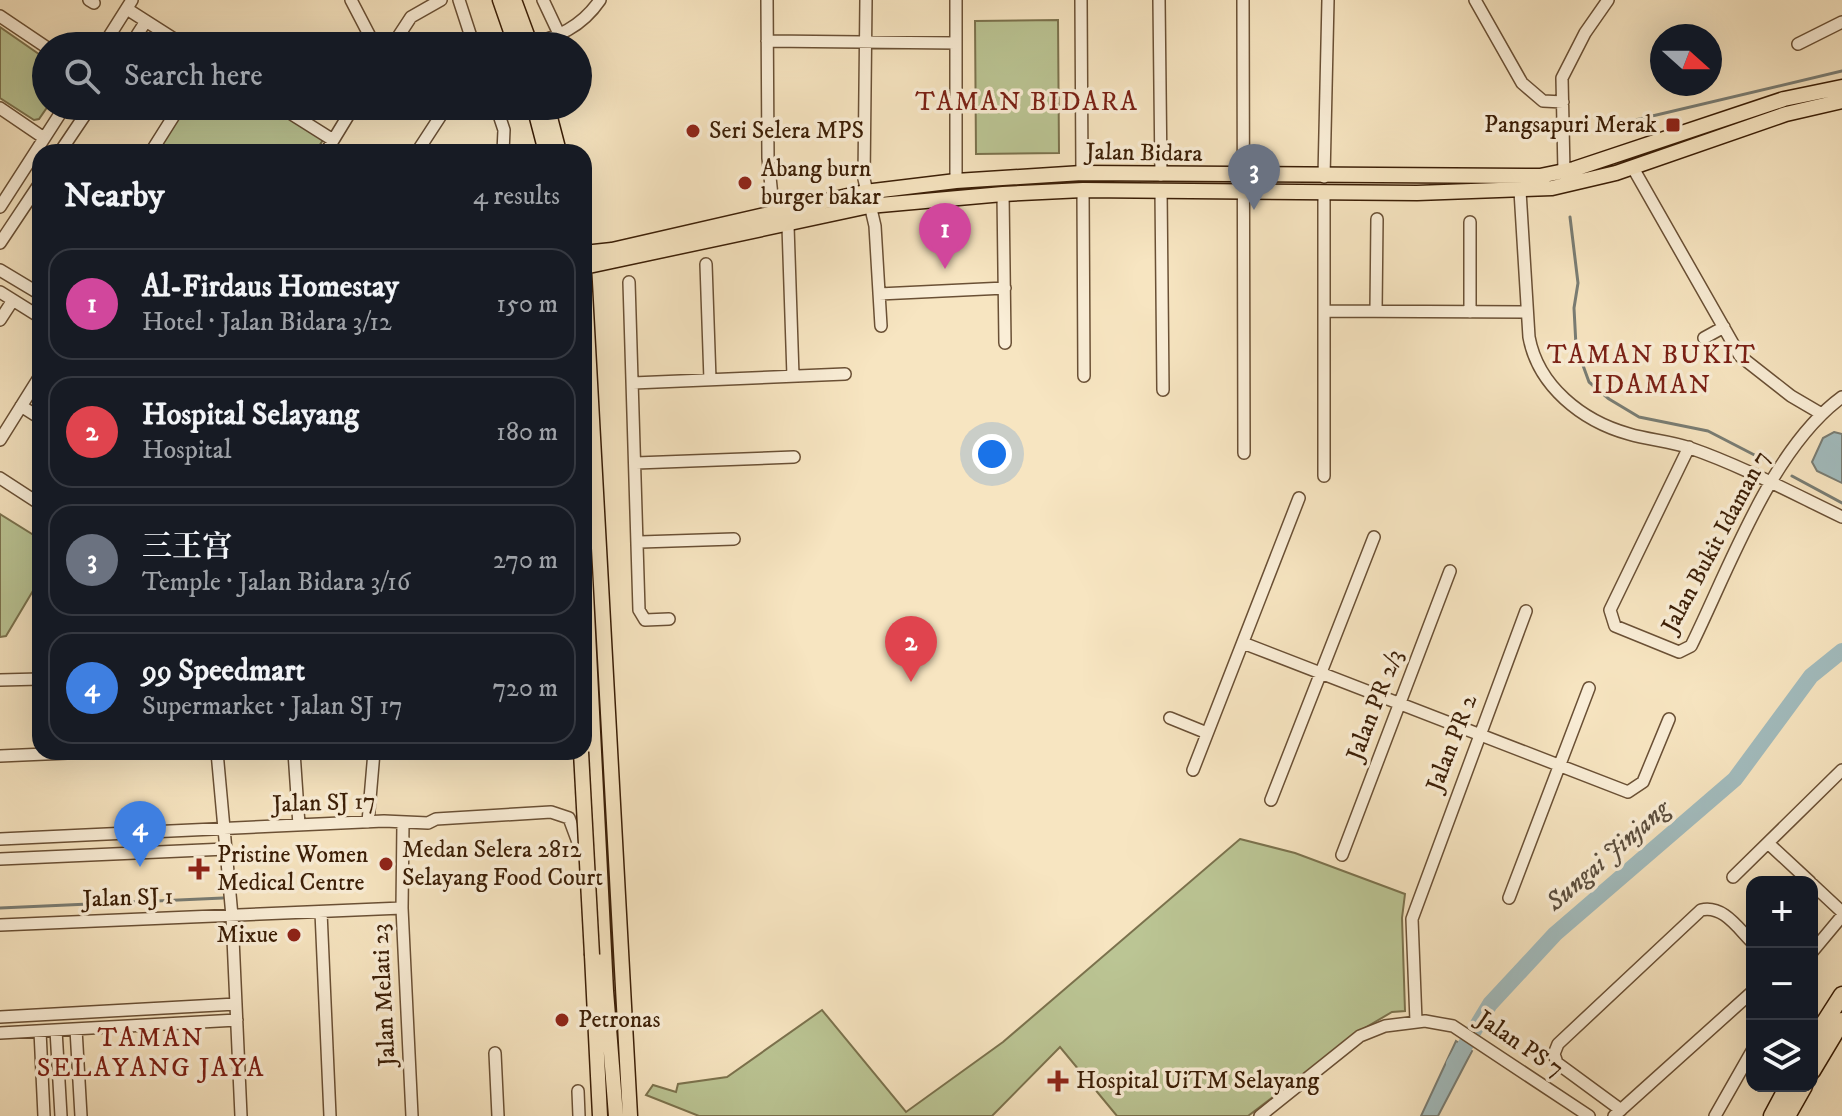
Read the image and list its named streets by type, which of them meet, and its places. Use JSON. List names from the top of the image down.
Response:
{
  "streets": {
    "main road": ["Jalan Bidara"],
    "street": [
      "Jalan Bukit Idaman 7",
      "Jalan PR 2/3",
      "Jalan PR 2",
      "Jalan SJ 17",
      "Jalan SJ 1",
      "Jalan Melati 23",
      "Jalan PS 7"
    ]
  },
  "crossings": [
    ["Jalan PR 2", "Jalan PS 7"],
    ["Jalan SJ 17", "Jalan Melati 23"],
    ["Jalan SJ 1", "Jalan Melati 23"]
  ],
  "districts": ["TAMAN BIDARA", "TAMAN BUKIT IDAMAN", "TAMAN SELAYANG JAYA"],
  "water": ["Sungai Jinjang"],
  "places": {
    "transit": ["Pangsapuri Merak"],
    "other": [
      "Seri Selera MPS",
      "Abang burn burger bakar",
      "Medan Selera 2812 Selayang Food Court",
      "Mixue",
      "Petronas"
    ],
    "health": ["Pristine Women Medical Centre", "Hospital UiTM Selayang"]
  },
  "north": "right",
  "page": {
    "search": "Search here",
    "pins": [
      "3",
      "1",
      "2",
      "4"
    ],
    "heading": ["Nearby", "4 results"],
    "list": [
      {
        "mark": "1",
        "name": "Al-Firdaus Homestay",
        "note": "Hotel · Jalan Bidara 3/12",
        "value": "150 m"
      },
      {
        "mark": "2",
        "name": "Hospital Selayang",
        "note": "Hospital",
        "value": "180 m"
      },
      {
        "mark": "3",
        "name": "三王宫",
        "note": "Temple · Jalan Bidara 3/16",
        "value": "270 m"
      },
      {
        "mark": "4",
        "name": "99 Speedmart",
        "note": "Supermarket · Jalan SJ 17",
        "value": "720 m"
      }
    ],
    "map_buttons": ["+", "−"]
  }
}
